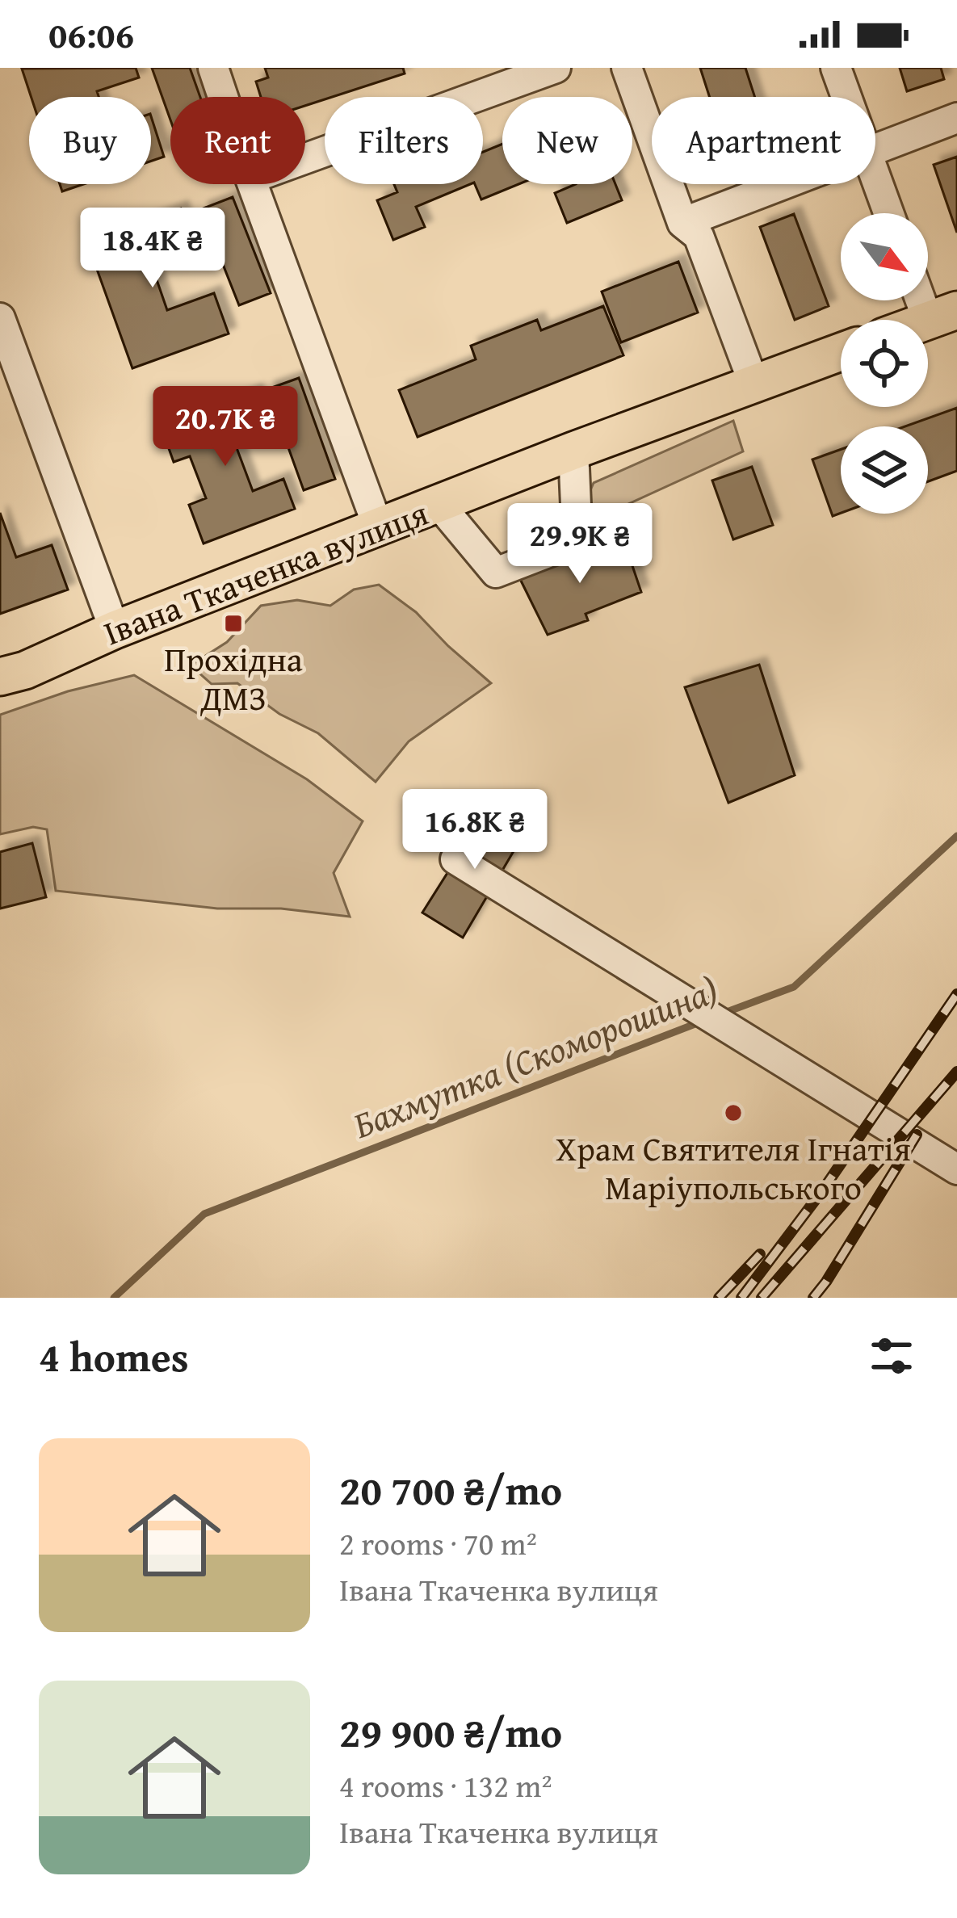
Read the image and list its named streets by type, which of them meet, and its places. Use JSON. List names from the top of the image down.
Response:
{
  "streets": {
    "main road": ["Івана Ткаченка вулиця"]
  },
  "water": ["Бахмутка (Скоморошина)"],
  "places": {
    "transit": ["Прохідна ДМЗ"],
    "other": ["Храм Святителя Ігнатія Маріупольського"]
  },
  "north": "bottom right",
  "page": {
    "status": "06:06",
    "chip": [
      "Buy",
      "Rent",
      "Filters",
      "New",
      "Apartment"
    ],
    "price": [
      "18.4K ₴",
      "20.7K ₴",
      "29.9K ₴",
      "16.8K ₴"
    ],
    "heading": "4 homes",
    "list": [
      {
        "name": "20 700 ₴/mo",
        "note": "2 rooms · 70 m² · Івана Ткаченка вулиця"
      },
      {
        "name": "29 900 ₴/mo",
        "note": "4 rooms · 132 m² · Івана Ткаченка вулиця"
      }
    ]
  }
}
